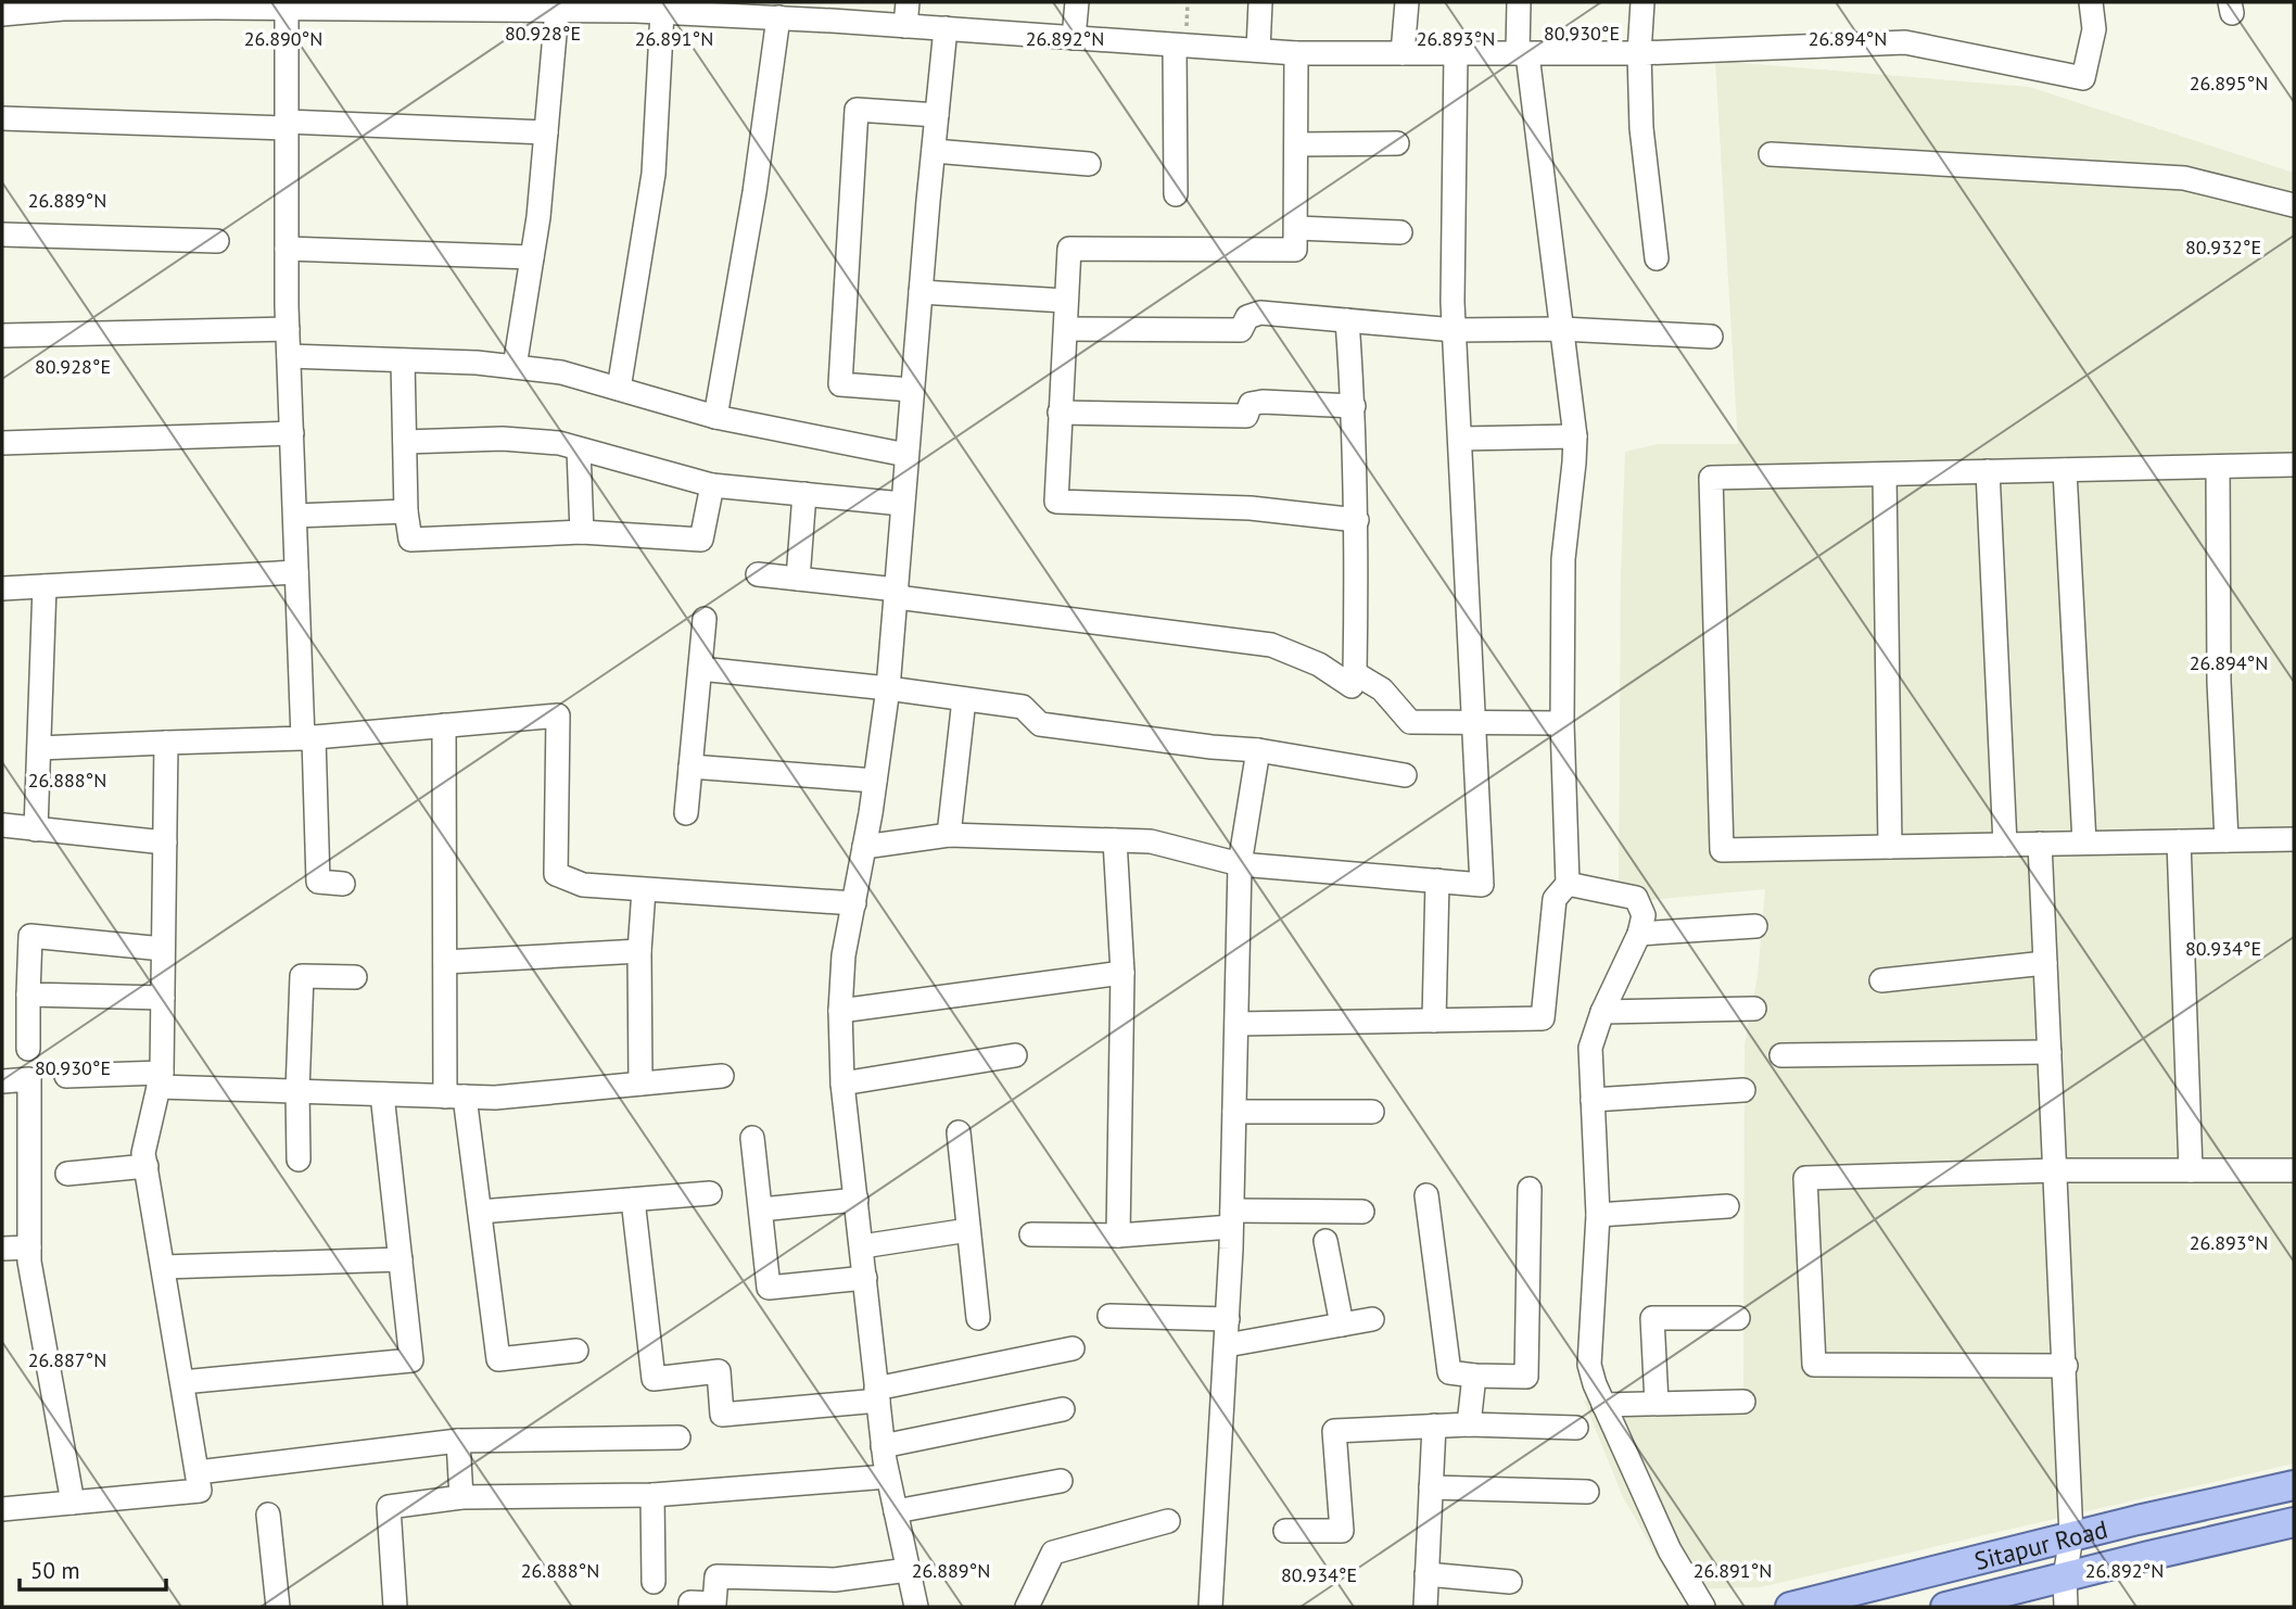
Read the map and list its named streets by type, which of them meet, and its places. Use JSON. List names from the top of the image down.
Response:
{
  "streets": {
    "main road": ["Sitapur Road"]
  },
  "scale_bar": "50 m",
  "coordinates": [
    "80.928°E",
    "80.930°E",
    "26.890°N",
    "26.891°N",
    "26.892°N",
    "26.893°N",
    "26.894°N",
    "26.895°N",
    "26.889°N",
    "80.932°E",
    "26.888°N",
    "80.934°E",
    "26.887°N"
  ]
}
